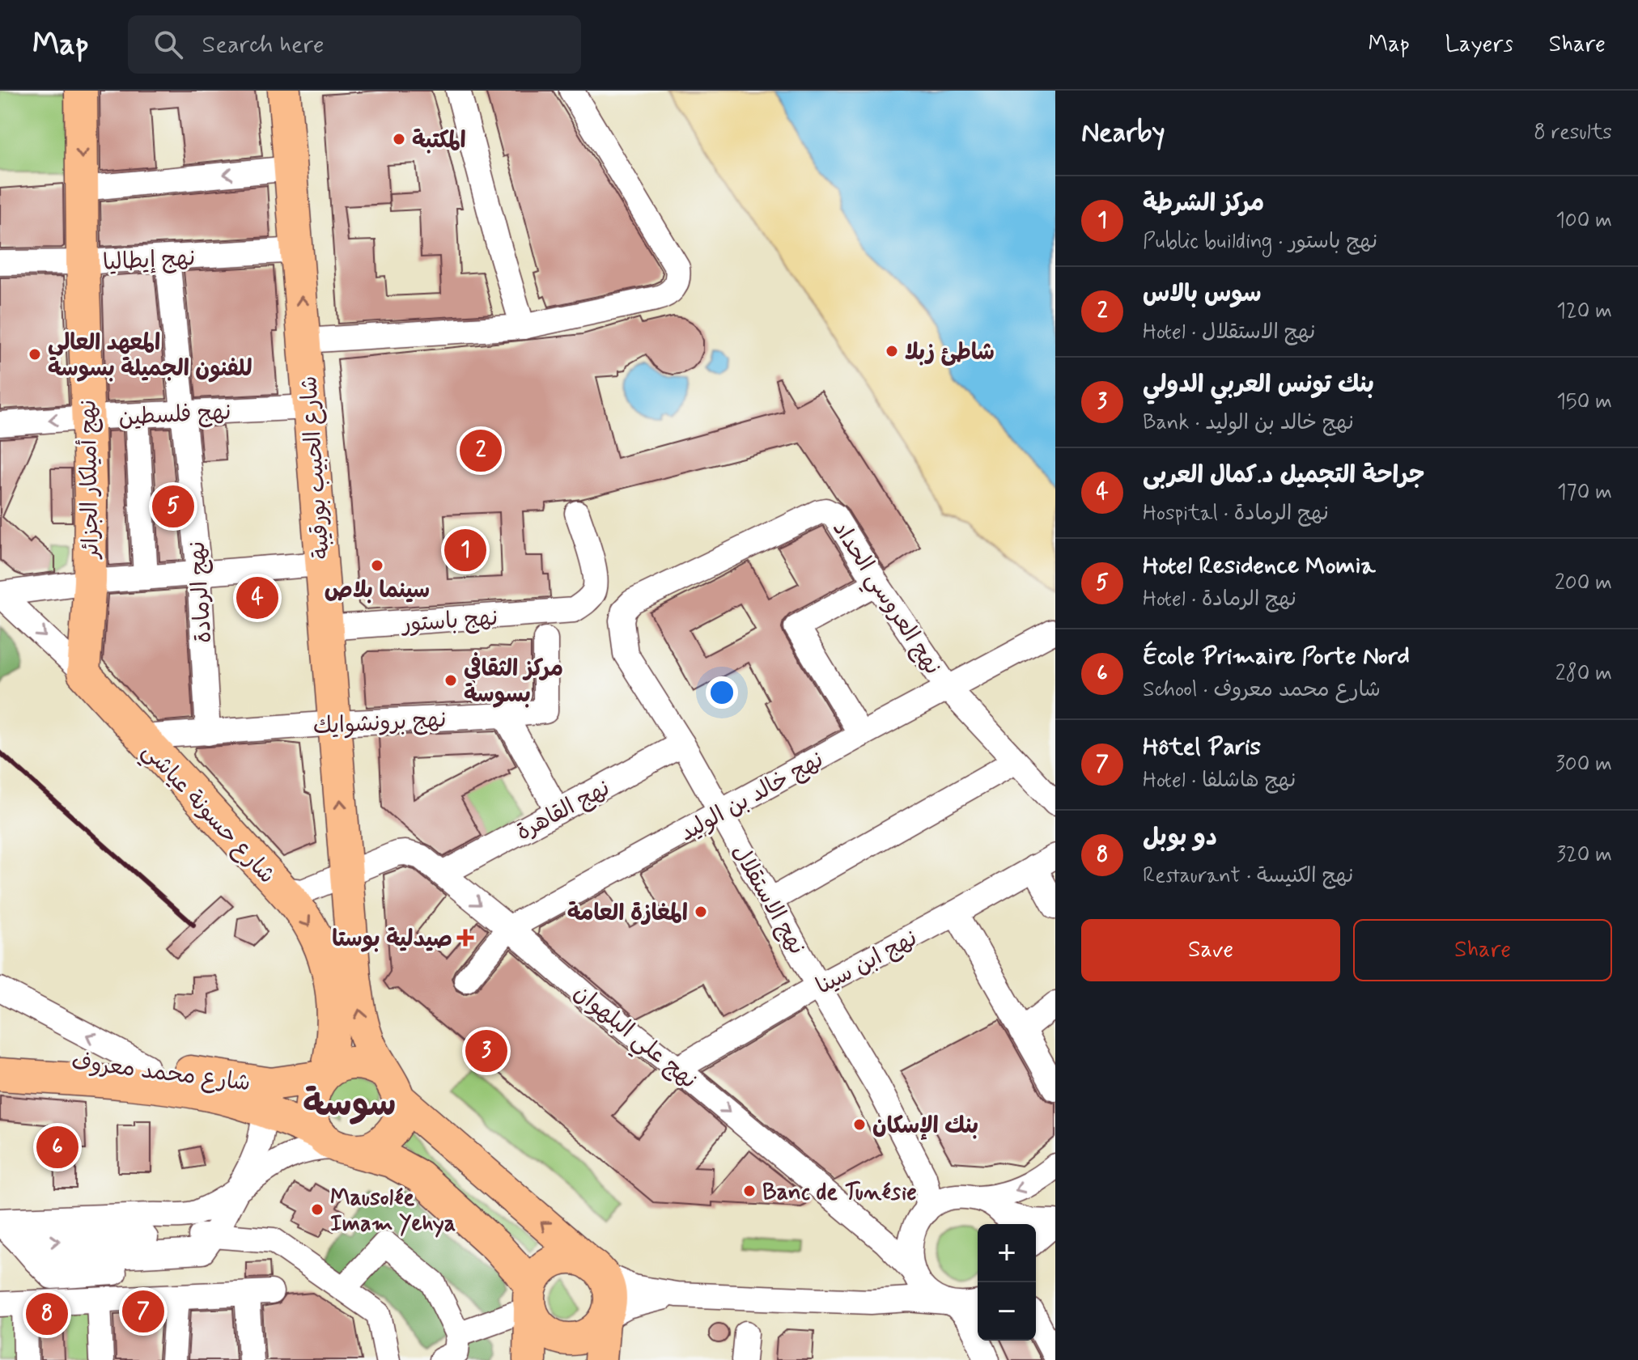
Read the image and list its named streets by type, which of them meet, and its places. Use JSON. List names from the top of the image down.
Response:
{
  "streets": {
    "main road": [
      "شارع الحبيب بورقيبة",
      "نهج أميلكار الجزائر",
      "شارع حسونة عياشي",
      "شارع محمد معروف"
    ],
    "street": [
      "نهج إيطاليا",
      "نهج فلسطين",
      "نهج الرمادة",
      "نهج العروسي الحداد",
      "نهج باستور",
      "نهج برونشوايك",
      "نهج خالد بن الوليد",
      "نهج القاهرة",
      "نهج الاستقلال",
      "نهج ابن سينا",
      "نهج علي البلهوان"
    ]
  },
  "crossings": [
    ["نهج إيطاليا", "شارع الحبيب بورقيبة"],
    ["نهج إيطاليا", "نهج أميلكار الجزائر"],
    ["نهج إيطاليا", "نهج الرمادة"],
    ["نهج فلسطين", "شارع الحبيب بورقيبة"],
    ["نهج فلسطين", "نهج أميلكار الجزائر"],
    ["نهج فلسطين", "نهج الرمادة"],
    ["شارع الحبيب بورقيبة", "نهج باستور"],
    ["شارع الحبيب بورقيبة", "نهج برونشوايك"],
    ["شارع الحبيب بورقيبة", "شارع حسونة عياشي"],
    ["شارع الحبيب بورقيبة", "نهج علي البلهوان"],
    ["شارع الحبيب بورقيبة", "شارع محمد معروف"],
    ["نهج أميلكار الجزائر", "شارع حسونة عياشي"],
    ["نهج الرمادة", "نهج برونشوايك"],
    ["نهج العروسي الحداد", "نهج خالد بن الوليد"],
    ["نهج العروسي الحداد", "نهج الاستقلال"],
    ["نهج برونشوايك", "شارع حسونة عياشي"],
    ["نهج خالد بن الوليد", "نهج الاستقلال"],
    ["نهج خالد بن الوليد", "نهج علي البلهوان"],
    ["نهج القاهرة", "نهج الاستقلال"],
    ["نهج القاهرة", "نهج علي البلهوان"],
    ["شارع حسونة عياشي", "نهج علي البلهوان"],
    ["شارع حسونة عياشي", "شارع محمد معروف"],
    ["نهج الاستقلال", "نهج ابن سينا"],
    ["نهج ابن سينا", "نهج علي البلهوان"]
  ],
  "one_way": ["شارع الحبيب بورقيبة"],
  "districts": ["سوسة"],
  "places": {
    "other": [
      "المكتبة",
      "شاطئ زبلا",
      "المعهد العالي للفنون الجميلة بسوسة",
      "سينما بلاص",
      "مركز الثقافي بسوسة",
      "المغازة العامة",
      "بنك الإسكان",
      "Banc de Tunésie",
      "Mausolée Imam Yehya"
    ],
    "health": ["صيدلية بوستا"]
  },
  "page": {
    "header": "Map",
    "search": "Search here",
    "nav": ["Map", "Layers", "Share"],
    "heading": ["Nearby", "8 results"],
    "list": [
      {
        "mark": "1",
        "name": "مركز الشرطة",
        "note": "Public building · نهج باستور",
        "value": "100 m"
      },
      {
        "mark": "2",
        "name": "سوس بالاس",
        "note": "Hotel · نهج الاستقلال",
        "value": "120 m"
      },
      {
        "mark": "3",
        "name": "بنك تونس العربي الدولي",
        "note": "Bank · نهج خالد بن الوليد",
        "value": "150 m"
      },
      {
        "mark": "4",
        "name": "جراحة التجميل د.كمال العربى",
        "note": "Hospital · نهج الرمادة",
        "value": "170 m"
      },
      {
        "mark": "5",
        "name": "Hotel Residence Momia",
        "note": "Hotel · نهج الرمادة",
        "value": "200 m"
      },
      {
        "mark": "6",
        "name": "École Primaire Porte Nord",
        "note": "School · شارع محمد معروف",
        "value": "280 m"
      },
      {
        "mark": "7",
        "name": "Hôtel Paris",
        "note": "Hotel · نهج هاشلفا",
        "value": "300 m"
      },
      {
        "mark": "8",
        "name": "دو بوبل",
        "note": "Restaurant · نهج الكنيسة",
        "value": "320 m"
      }
    ],
    "pins": [
      "2",
      "5",
      "1",
      "4",
      "3",
      "6",
      "7",
      "8"
    ],
    "buttons": ["Save", "Share"],
    "map_buttons": ["+", "−"]
  }
}
